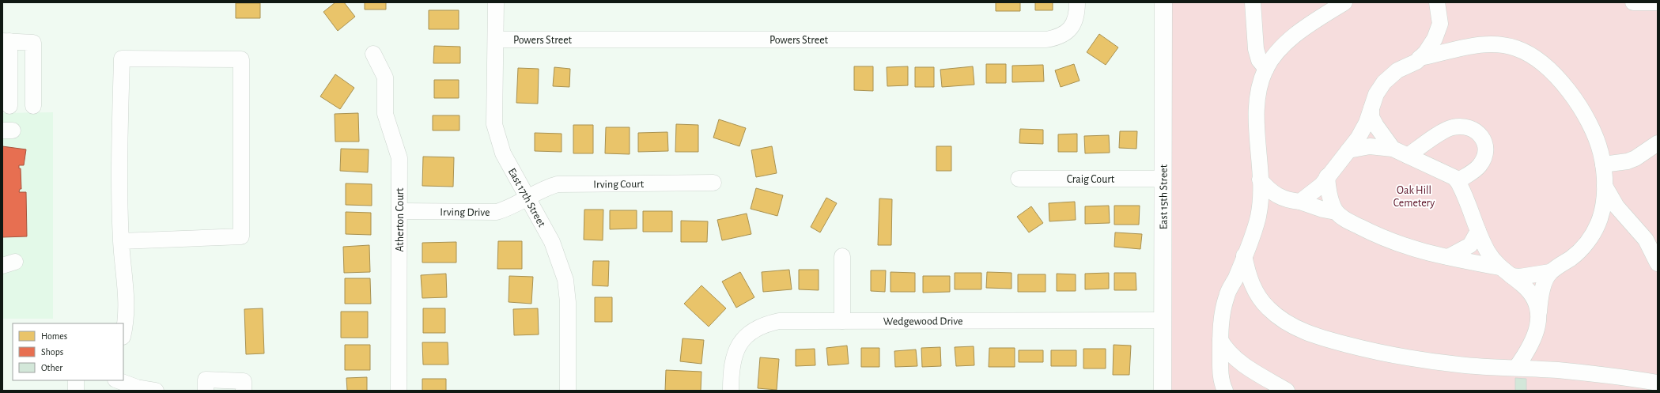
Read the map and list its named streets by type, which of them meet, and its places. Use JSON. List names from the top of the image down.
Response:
{
  "streets": {
    "main road": ["East 15th Street"],
    "street": [
      "Powers Street",
      "Craig Court",
      "Irving Court",
      "East 17th Street",
      "Irving Drive",
      "Atherton Court",
      "Wedgewood Drive"
    ]
  },
  "crossings": [
    ["Powers Street", "East 17th Street"],
    ["Craig Court", "East 15th Street"],
    ["Irving Court", "East 17th Street"],
    ["Irving Court", "Irving Drive"],
    ["East 17th Street", "Irving Drive"],
    ["East 15th Street", "Wedgewood Drive"],
    ["Irving Drive", "Atherton Court"]
  ],
  "parks": ["Oak Hill Cemetery"],
  "legend": ["Homes", "Shops", "Other"]
}
